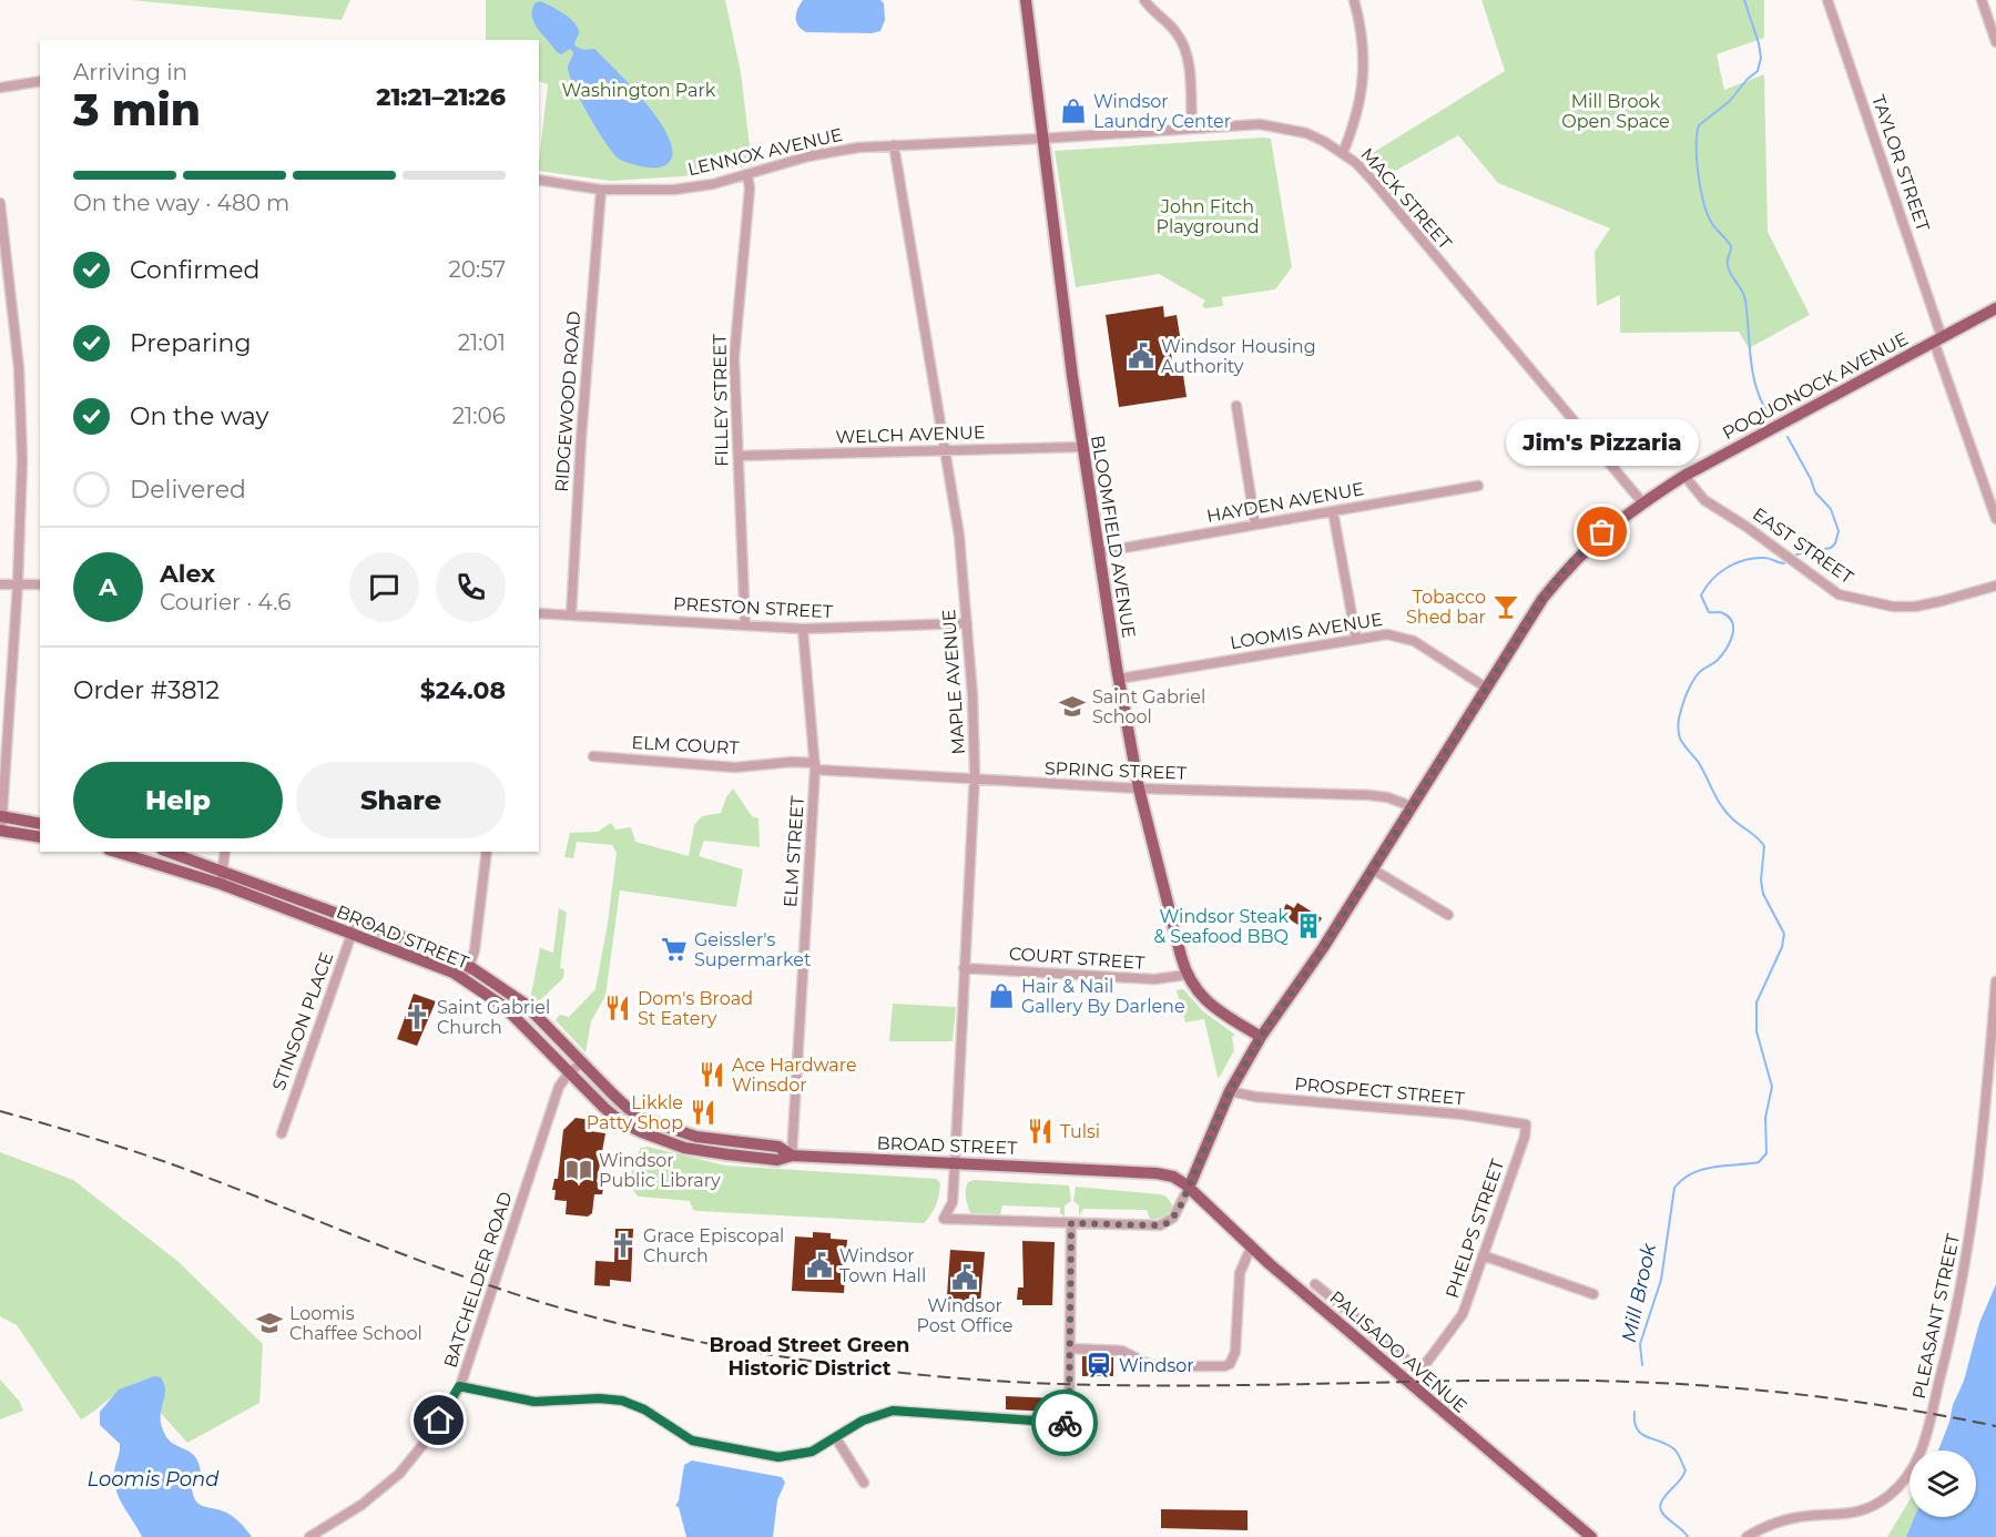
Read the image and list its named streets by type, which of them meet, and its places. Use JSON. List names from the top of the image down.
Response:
{
  "streets": {
    "main road": [
      "POQUONOCK AVENUE",
      "BLOOMFIELD AVENUE",
      "BROAD STREET",
      "PALISADO AVENUE"
    ],
    "street": [
      "LENNOX AVENUE",
      "TAYLOR STREET",
      "MACK STREET",
      "FILLEY STREET",
      "RIDGEWOOD ROAD",
      "WELCH AVENUE",
      "HAYDEN AVENUE",
      "EAST STREET",
      "PRESTON STREET",
      "LOOMIS AVENUE",
      "MAPLE AVENUE",
      "ELM COURT",
      "SPRING STREET",
      "ELM STREET",
      "COURT STREET",
      "STINSON PLACE",
      "PROSPECT STREET",
      "PHELPS STREET",
      "BATCHELDER ROAD",
      "PLEASANT STREET"
    ]
  },
  "crossings": [
    ["LENNOX AVENUE", "MACK STREET"],
    ["LENNOX AVENUE", "FILLEY STREET"],
    ["LENNOX AVENUE", "RIDGEWOOD ROAD"],
    ["LENNOX AVENUE", "BLOOMFIELD AVENUE"],
    ["LENNOX AVENUE", "MAPLE AVENUE"],
    ["TAYLOR STREET", "POQUONOCK AVENUE"],
    ["MACK STREET", "POQUONOCK AVENUE"],
    ["MACK STREET", "BLOOMFIELD AVENUE"],
    ["POQUONOCK AVENUE", "BLOOMFIELD AVENUE"],
    ["POQUONOCK AVENUE", "EAST STREET"],
    ["POQUONOCK AVENUE", "LOOMIS AVENUE"],
    ["POQUONOCK AVENUE", "SPRING STREET"],
    ["POQUONOCK AVENUE", "BROAD STREET"],
    ["POQUONOCK AVENUE", "PROSPECT STREET"],
    ["POQUONOCK AVENUE", "PALISADO AVENUE"],
    ["FILLEY STREET", "WELCH AVENUE"],
    ["FILLEY STREET", "PRESTON STREET"],
    ["RIDGEWOOD ROAD", "PRESTON STREET"],
    ["WELCH AVENUE", "BLOOMFIELD AVENUE"],
    ["WELCH AVENUE", "MAPLE AVENUE"],
    ["HAYDEN AVENUE", "BLOOMFIELD AVENUE"],
    ["BLOOMFIELD AVENUE", "LOOMIS AVENUE"],
    ["BLOOMFIELD AVENUE", "SPRING STREET"],
    ["BLOOMFIELD AVENUE", "COURT STREET"],
    ["PRESTON STREET", "MAPLE AVENUE"],
    ["PRESTON STREET", "ELM STREET"],
    ["MAPLE AVENUE", "SPRING STREET"],
    ["MAPLE AVENUE", "BROAD STREET"],
    ["MAPLE AVENUE", "COURT STREET"],
    ["ELM COURT", "SPRING STREET"],
    ["ELM COURT", "ELM STREET"],
    ["SPRING STREET", "ELM STREET"],
    ["ELM STREET", "BROAD STREET"],
    ["BROAD STREET", "STINSON PLACE"],
    ["BROAD STREET", "BATCHELDER ROAD"],
    ["BROAD STREET", "PALISADO AVENUE"],
    ["PROSPECT STREET", "PHELPS STREET"]
  ],
  "districts": ["Broad Street Green Historic District"],
  "water": ["Mill Brook", "Loomis Pond"],
  "parks": ["Washington Park", "Mill Brook Open Space", "John Fitch Playground"],
  "places": {
    "shop": ["Windsor Laundry Center", "Hair & Nail Gallery By Darlene"],
    "public building": ["Windsor Housing Authority", "Windsor Town Hall", "Windsor Post Office"],
    "other": ["Jim's Pizzaria"],
    "bar": ["Tobacco Shed bar"],
    "school or university": ["Saint Gabriel School", "Loomis Chaffee School"],
    "building": ["Windsor Steak & Seafood BBQ"],
    "supermarket": ["Geissler's Supermarket"],
    "restaurant": [
      "Dom's Broad St Eatery",
      "Ace Hardware Winsdor",
      "Likkle Patty Shop",
      "Tulsi"
    ],
    "church": ["Saint Gabriel Church", "Grace Episcopal Church"],
    "library": ["Windsor Public Library"],
    "station": ["Windsor"]
  },
  "page": {
    "heading": ["3 min", "Arriving in", "21:21–21:26"],
    "panel": [
      "Alex",
      "Courier · 4.6",
      "Order #3812",
      "$24.08"
    ],
    "bar": "On the way · 480 m",
    "list": [
      ["Confirmed", "20:57"],
      ["Preparing", "21:01"],
      ["On the way", "21:06"],
      "Delivered"
    ],
    "bubble": "Jim's Pizzaria",
    "round": "A",
    "buttons": ["Help", "Share"]
  }
}
